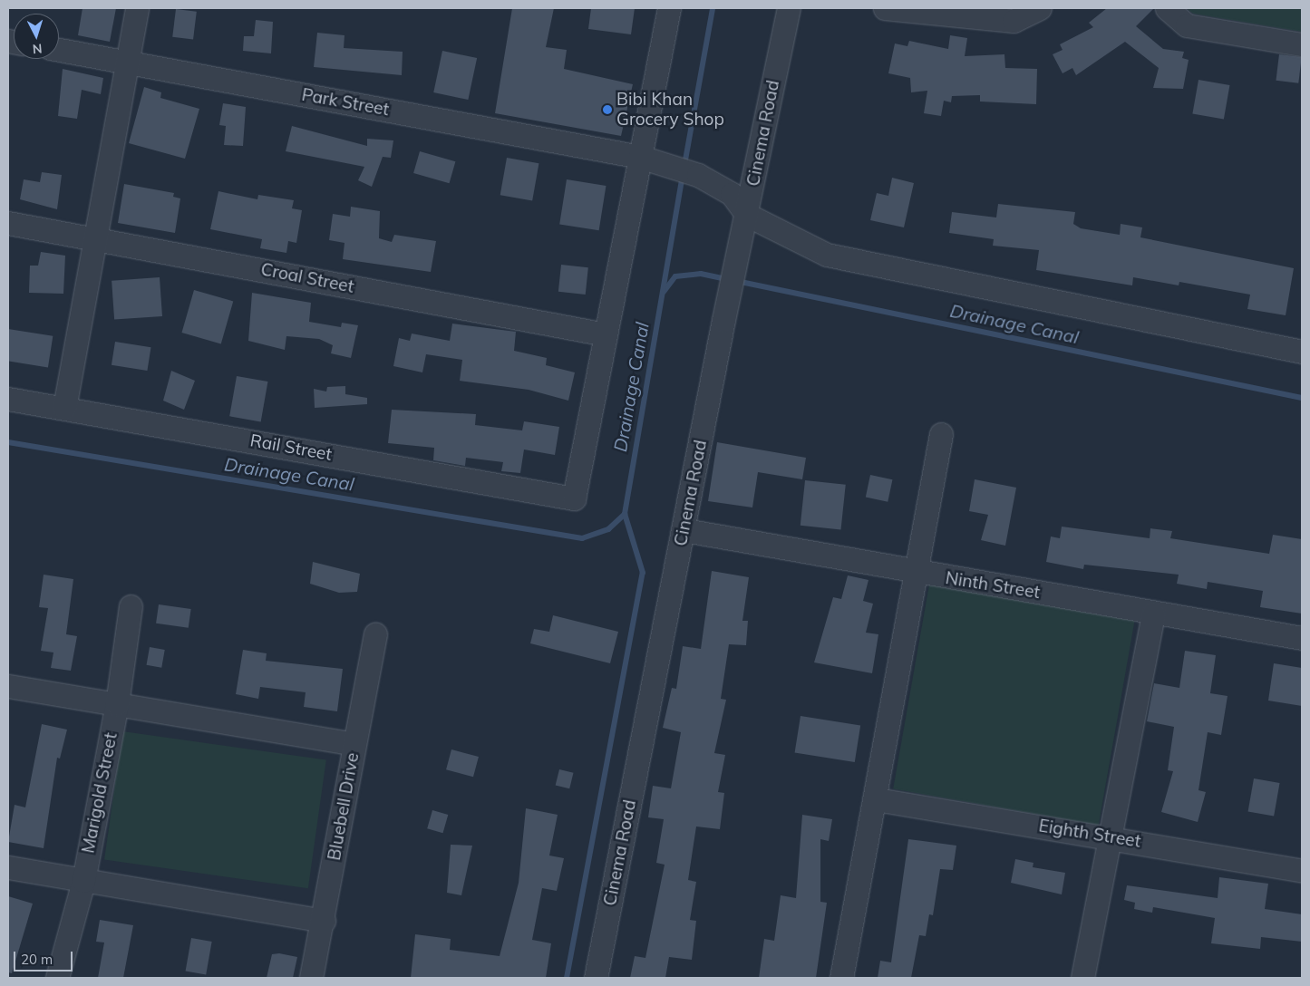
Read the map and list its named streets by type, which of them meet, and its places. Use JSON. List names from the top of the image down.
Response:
{
  "streets": {
    "street": [
      "Park Street",
      "Cinema Road",
      "Croal Street",
      "Rail Street",
      "Ninth Street",
      "Marigold Street",
      "Bluebell Drive",
      "Eighth Street"
    ]
  },
  "crossings": [
    ["Park Street", "Cinema Road"],
    ["Cinema Road", "Ninth Street"],
    ["Croal Street", "Rail Street"]
  ],
  "water": ["Drainage Canal"],
  "places": ["Bibi Khan Grocery Shop"],
  "scale_bar": "20 m",
  "north": "bottom"
}
